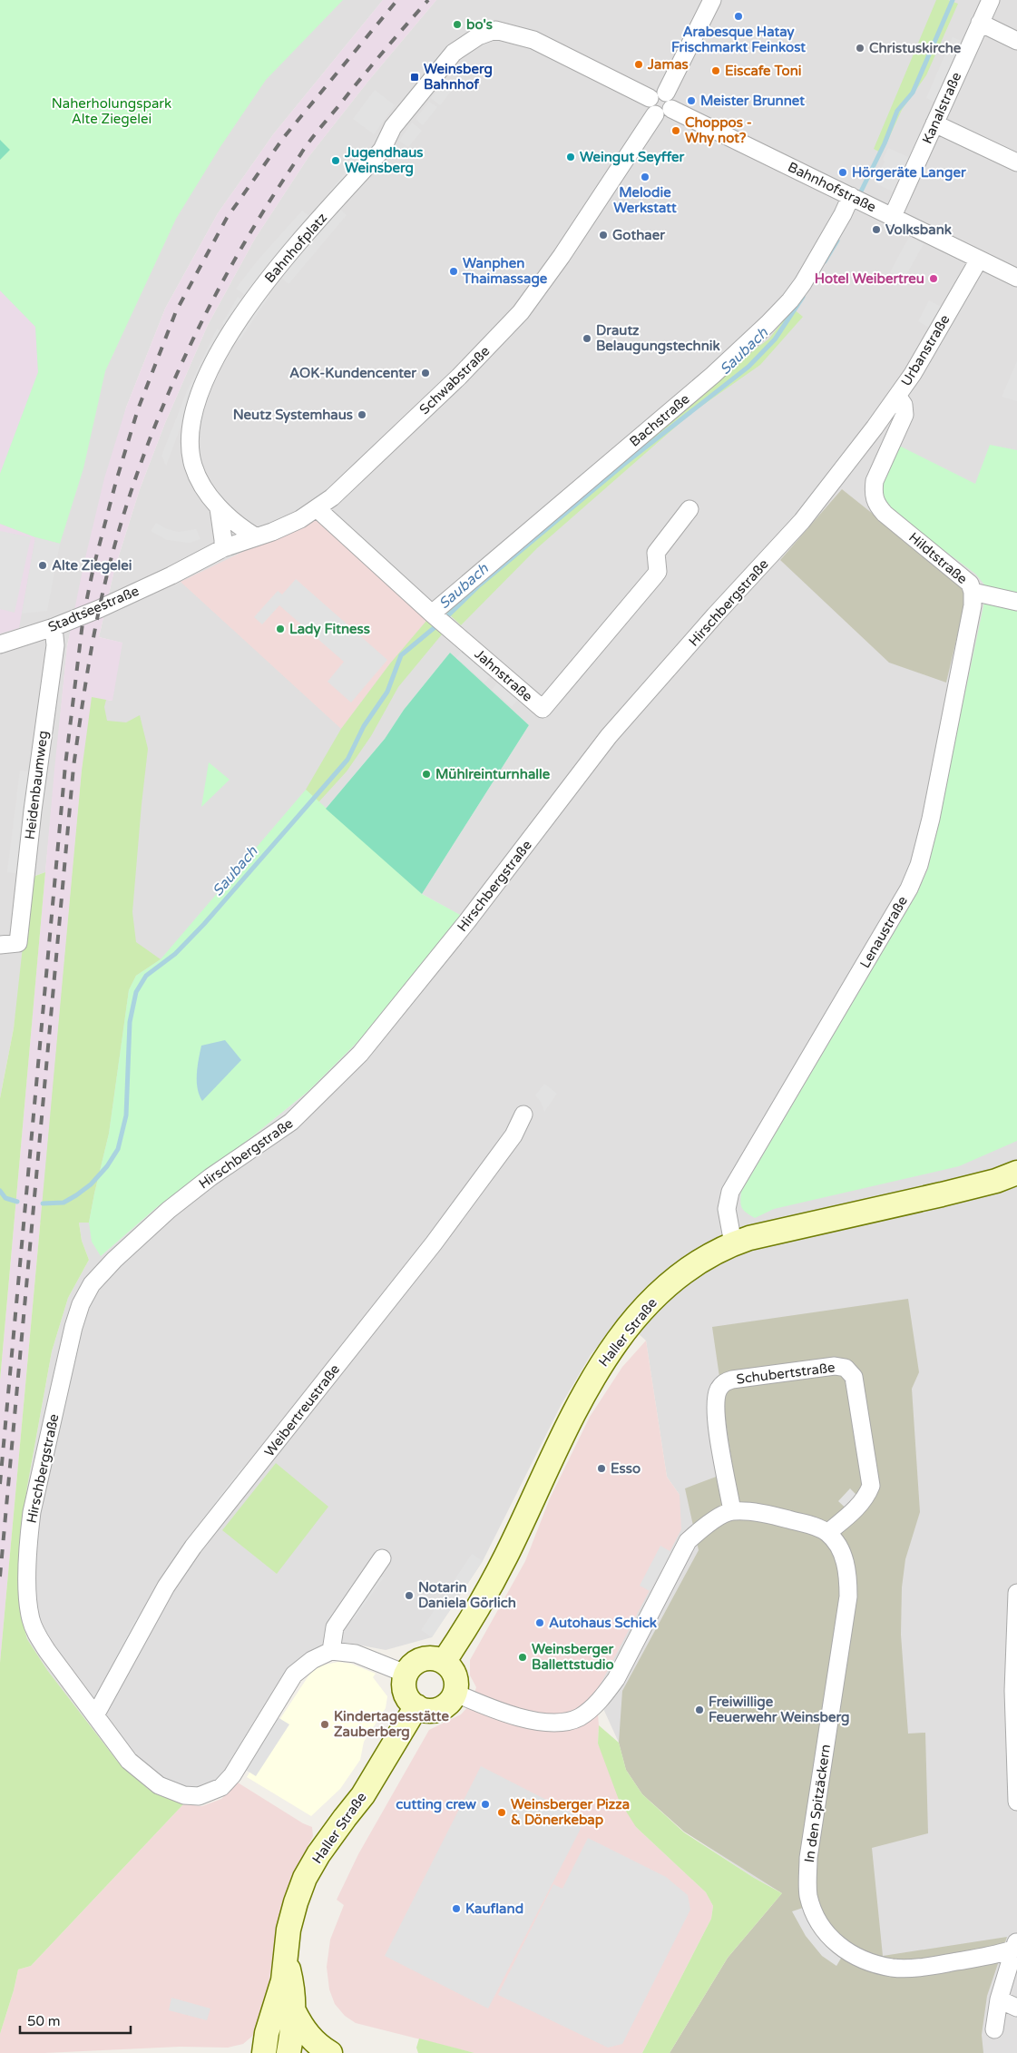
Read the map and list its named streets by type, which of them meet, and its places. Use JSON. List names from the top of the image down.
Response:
{
  "streets": {
    "street": [
      "Kanalstraße",
      "Bahnhofstraße",
      "Bahnhofplatz",
      "Urbanstraße",
      "Schwabstraße",
      "Bachstraße",
      "Hildtstraße",
      "Hirschbergstraße",
      "Stadtseestraße",
      "Jahnstraße",
      "Heidenbaumweg",
      "Lenaustraße",
      "Haller Straße",
      "Schubertstraße",
      "Weibertreustraße",
      "In den Spitzäckern"
    ]
  },
  "crossings": [
    ["Kanalstraße", "Bahnhofstraße"],
    ["Bahnhofstraße", "Bahnhofplatz"],
    ["Bahnhofstraße", "Urbanstraße"],
    ["Bahnhofstraße", "Schwabstraße"],
    ["Bahnhofstraße", "Bachstraße"],
    ["Bahnhofplatz", "Schwabstraße"],
    ["Urbanstraße", "Hildtstraße"],
    ["Urbanstraße", "Hirschbergstraße"],
    ["Schwabstraße", "Stadtseestraße"],
    ["Schwabstraße", "Jahnstraße"],
    ["Bachstraße", "Jahnstraße"],
    ["Hildtstraße", "Lenaustraße"],
    ["Hirschbergstraße", "Weibertreustraße"],
    ["Stadtseestraße", "Heidenbaumweg"],
    ["Lenaustraße", "Haller Straße"],
    ["Schubertstraße", "In den Spitzäckern"]
  ],
  "water": ["Saubach"],
  "parks": ["Naherholungspark Alte Ziegelei"],
  "places": {
    "other": [
      "Arabesque Hatay Frischmarkt Feinkost",
      "bo's",
      "Christuskirche",
      "Jamas",
      "Eiscafe Toni",
      "Meister Brunnet",
      "Choppos - Why not?",
      "Weingut Seyffer",
      "Jugendhaus Weinsberg",
      "Hörgeräte Langer",
      "Melodie Werkstatt",
      "Volksbank",
      "Gothaer",
      "Wanphen Thaimassage",
      "Hotel Weibertreu",
      "Drautz Belaugungstechnik",
      "AOK-Kundencenter",
      "Neutz Systemhaus",
      "Alte Ziegelei",
      "Lady Fitness",
      "Mühlreinturnhalle",
      "Esso",
      "Notarin Daniela Görlich",
      "Autohaus Schick",
      "Weinsberger Ballettstudio",
      "Freiwillige Feuerwehr Weinsberg",
      "Kindertagesstätte Zauberberg",
      "cutting crew",
      "Weinsberger Pizza & Dönerkebap",
      "Kaufland"
    ],
    "transit": ["Weinsberg Bahnhof"]
  },
  "scale_bar": "50 m"
}
